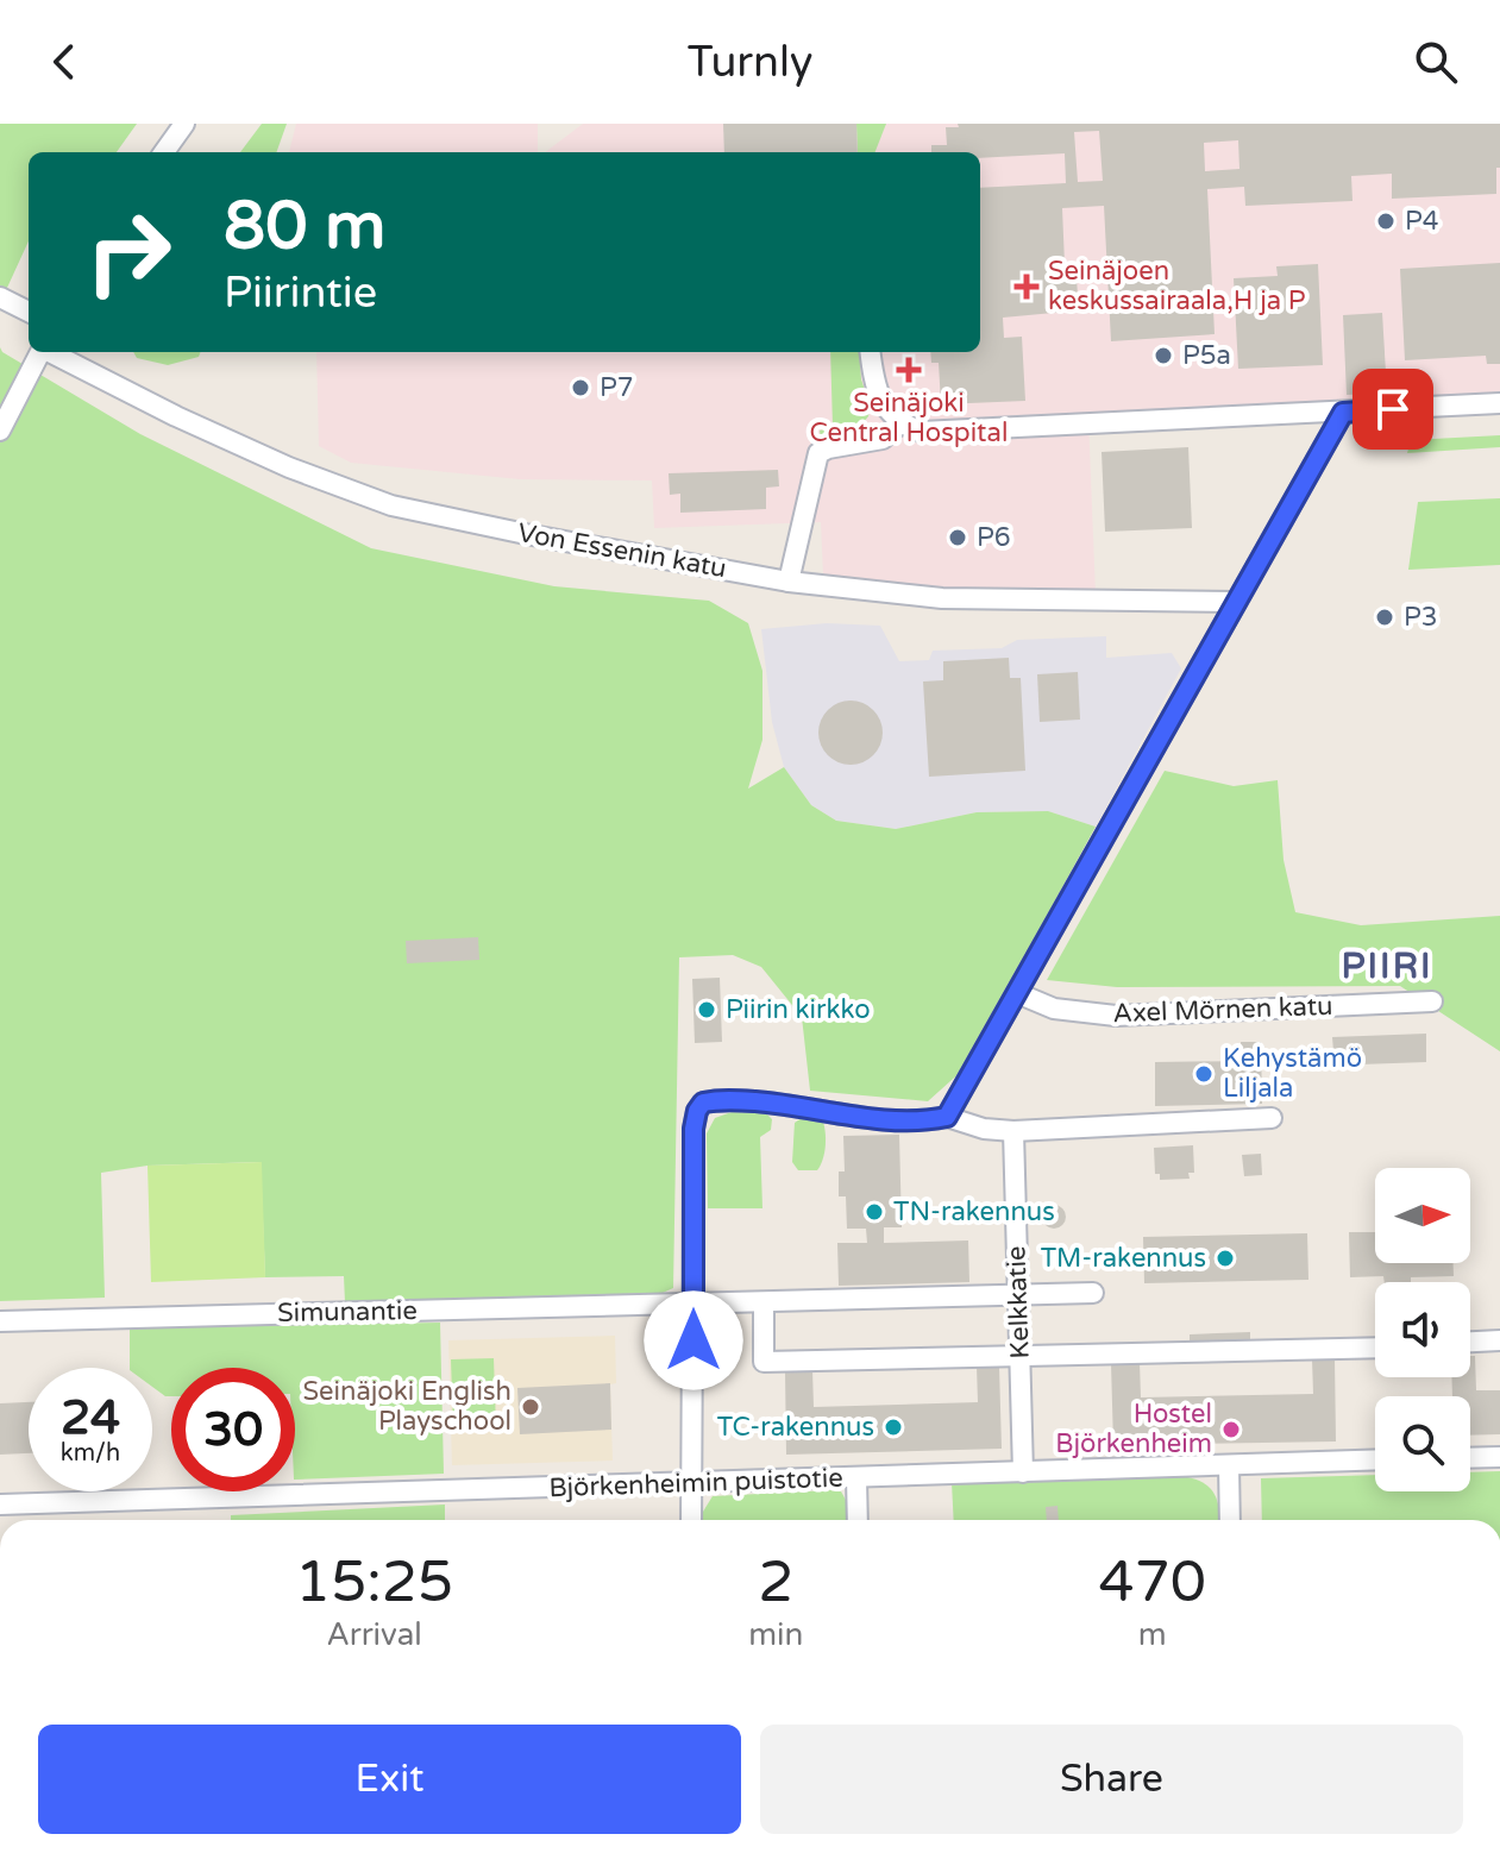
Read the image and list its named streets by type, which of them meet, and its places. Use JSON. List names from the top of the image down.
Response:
{
  "streets": {
    "street": [
      "Von Essenin katu",
      "Axel Mörnen katu",
      "Kelkkatie",
      "Simunantie",
      "Björkenheimin puistotie"
    ]
  },
  "crossings": [
    ["Kelkkatie", "Simunantie"],
    ["Kelkkatie", "Björkenheimin puistotie"]
  ],
  "districts": ["PIIRI"],
  "places": {
    "other": [
      "P4",
      "P5a",
      "P7",
      "P6",
      "P3",
      "Piirin kirkko",
      "Kehystämö Liljala",
      "TN-rakennus",
      "TM-rakennus",
      "Seinäjoki English Playschool",
      "TC-rakennus",
      "Hostel Björkenheim"
    ],
    "health": ["Seinäjoen keskussairaala,H ja P", "Seinäjoki Central Hospital"]
  },
  "north": "right",
  "page": {
    "header": "Turnly",
    "turn": ["80 m", "Piirintie"],
    "speed": "24 km/h",
    "limit": "30",
    "eta": [
      "15:25",
      "Arrival",
      "2",
      "min",
      "470",
      "m"
    ],
    "buttons": ["Exit", "Share"]
  }
}
